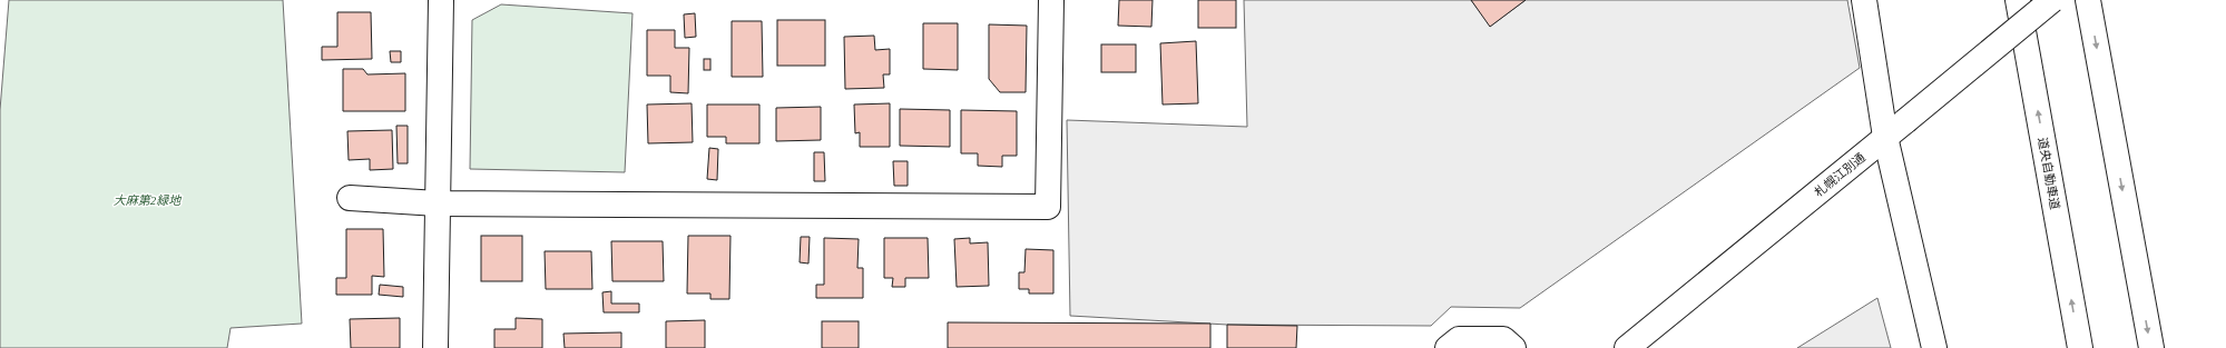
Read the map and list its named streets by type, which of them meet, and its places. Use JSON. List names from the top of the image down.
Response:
{
  "streets": {
    "main road": ["道央自動車道", "札幌江別通"]
  },
  "parks": ["大麻第2緑地"]
}
